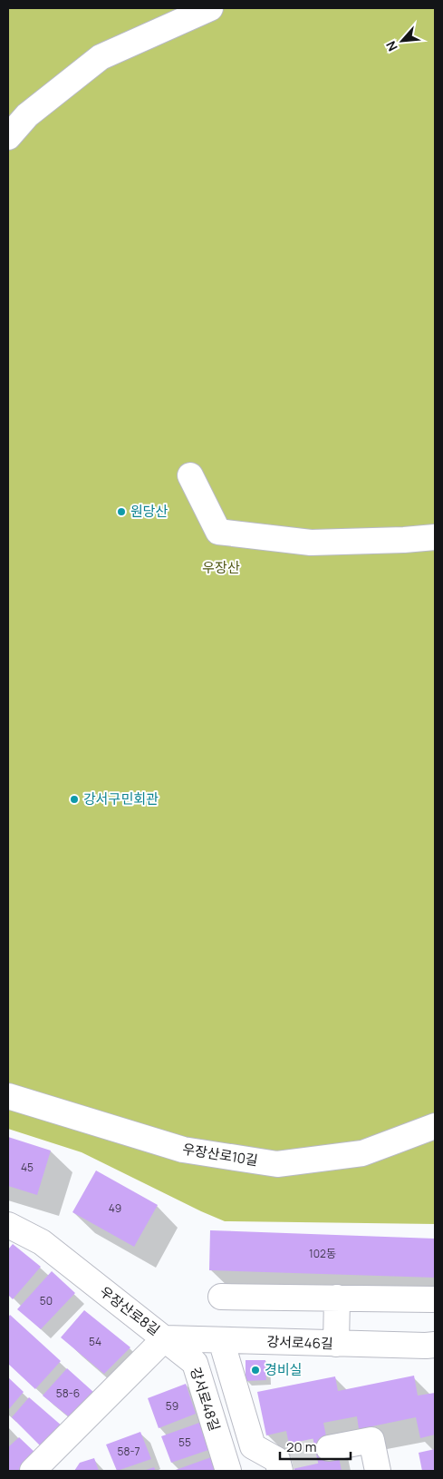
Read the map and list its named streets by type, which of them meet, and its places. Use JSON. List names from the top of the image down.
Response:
{
  "streets": {
    "street": [
      "우장산로10길",
      "우장산로8길",
      "강서로46길",
      "강서로48길"
    ]
  },
  "crossings": [
    ["우장산로8길", "강서로46길"],
    ["우장산로8길", "강서로48길"],
    ["강서로46길", "강서로48길"]
  ],
  "parks": ["우장산"],
  "places": ["원당산", "강서구민회관", "경비실"],
  "house_numbers": [
    "45",
    "49",
    "102동",
    "50",
    "54",
    "58-6",
    "59",
    "55",
    "58-7"
  ],
  "scale_bar": "20 m",
  "north": "bottom left"
}
